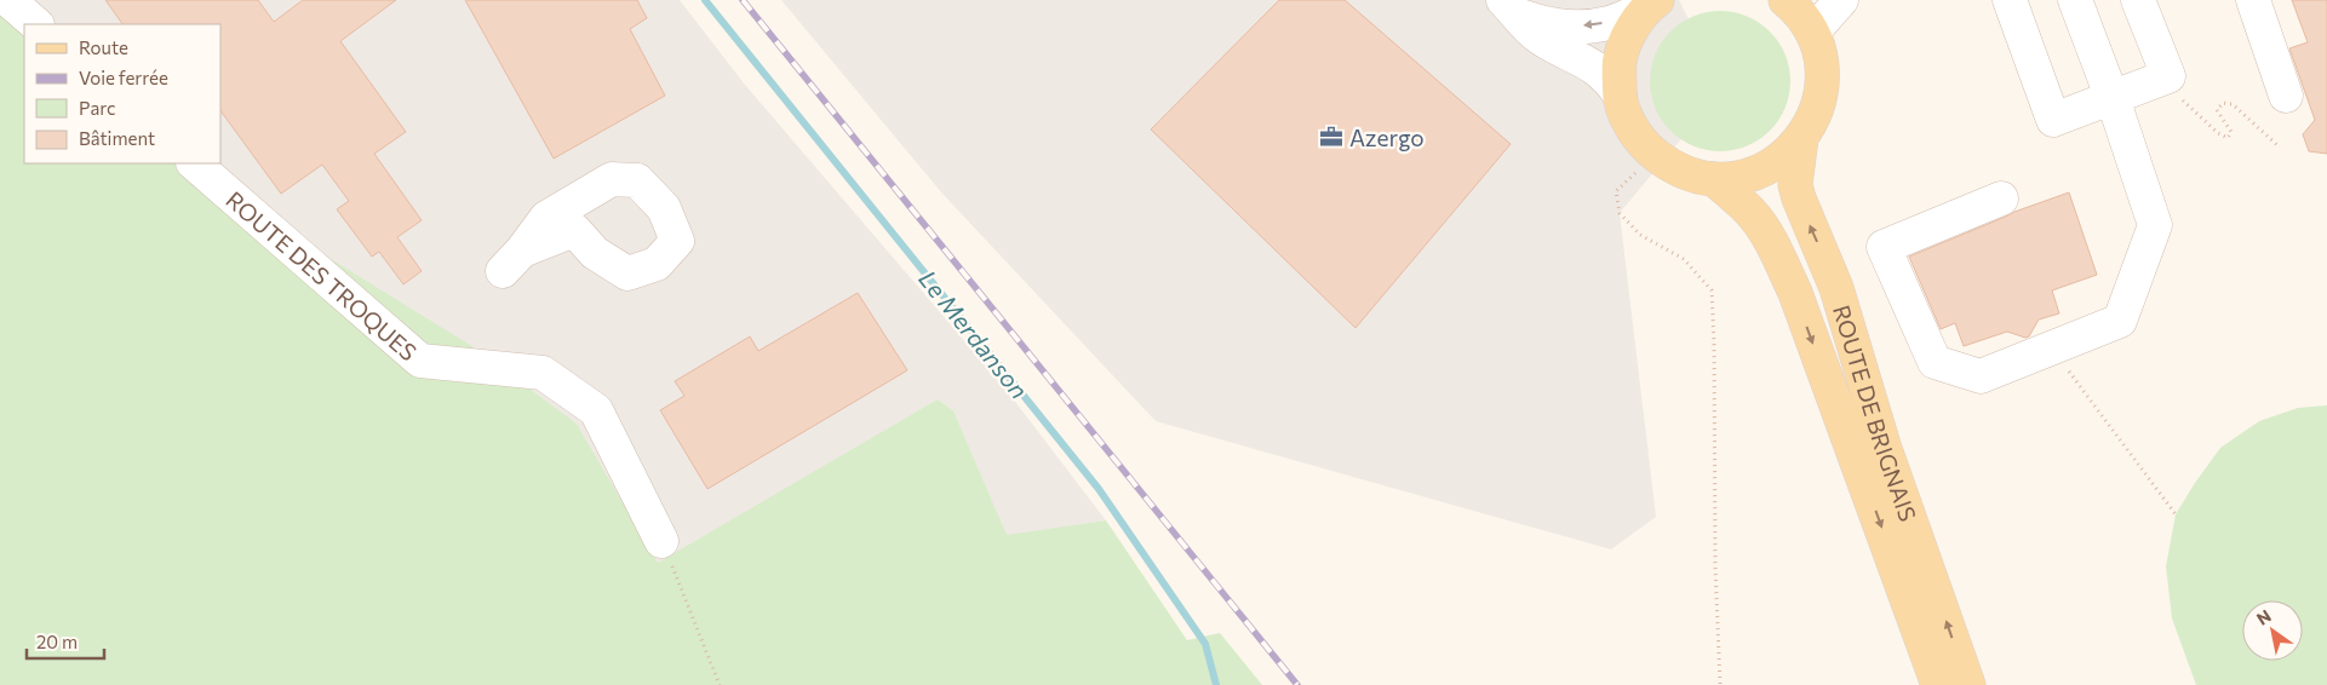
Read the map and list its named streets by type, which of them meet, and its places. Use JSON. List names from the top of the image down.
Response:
{
  "streets": {
    "main road": ["ROUTE DE BRIGNAIS"],
    "street": ["ROUTE DES TROQUES"]
  },
  "water": ["Le Merdanson"],
  "places": {
    "office": ["Azergo"]
  },
  "legend": [
    "Route",
    "Voie ferrée",
    "Parc",
    "Bâtiment"
  ],
  "scale_bar": "20 m",
  "north": "top left"
}
